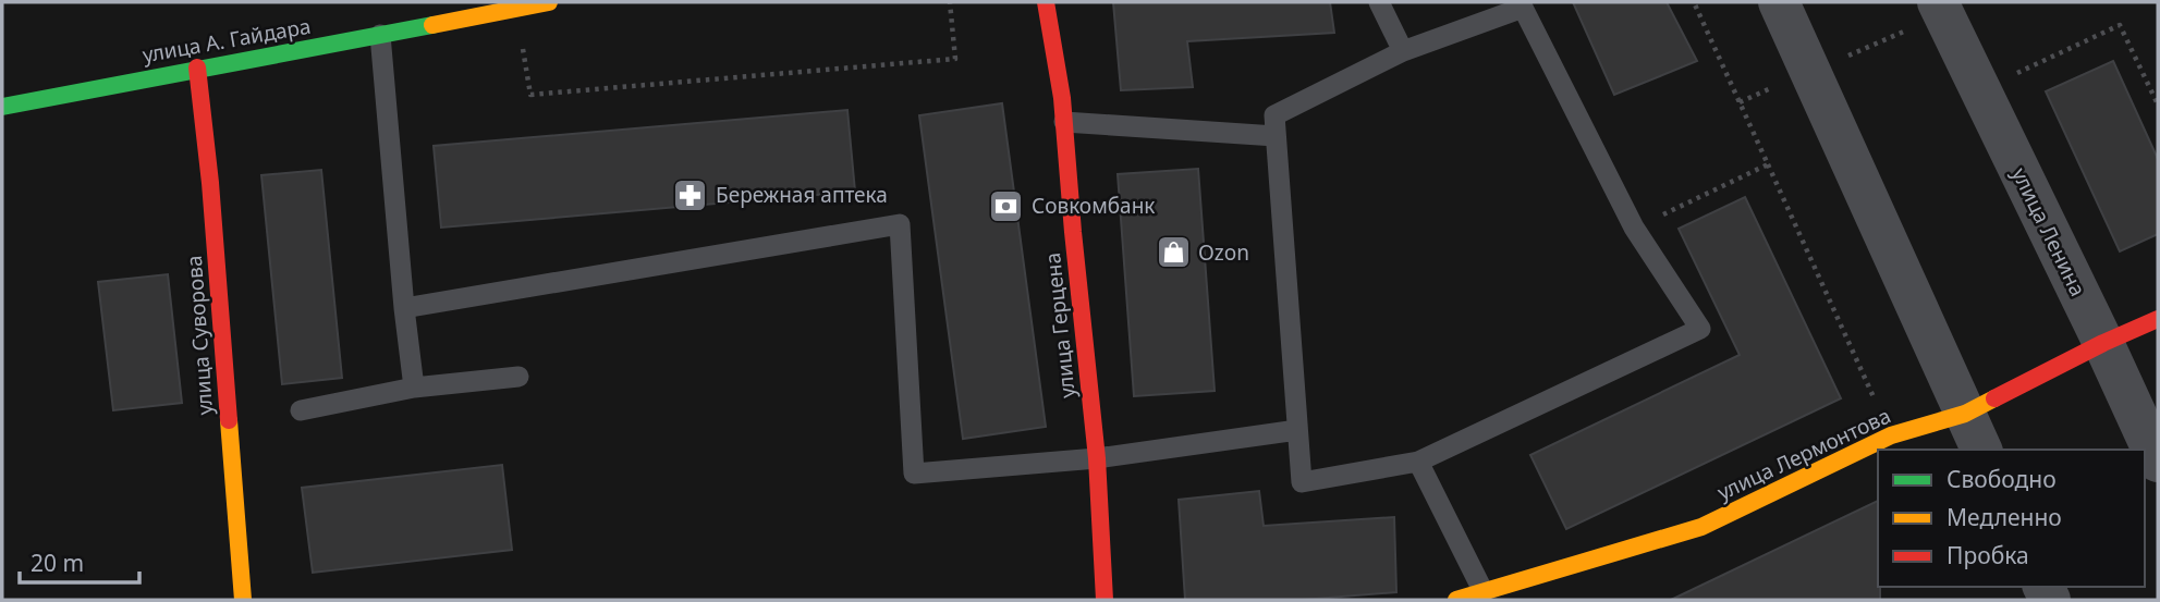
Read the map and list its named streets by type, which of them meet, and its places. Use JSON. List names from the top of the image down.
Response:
{
  "streets": {
    "street": [
      "улица А. Гайдара",
      "улица Ленина",
      "улица Герцена",
      "улица Суворова",
      "улица Лермонтова"
    ]
  },
  "crossings": [
    ["улица А. Гайдара", "улица Суворова"],
    ["улица Ленина", "улица Лермонтова"]
  ],
  "places": {
    "pharmacy": ["Бережная аптека"],
    "bank": ["Совкомбанк"],
    "shop": ["Ozon"]
  },
  "legend": ["Свободно", "Медленно", "Пробка"],
  "scale_bar": "20 m"
}
